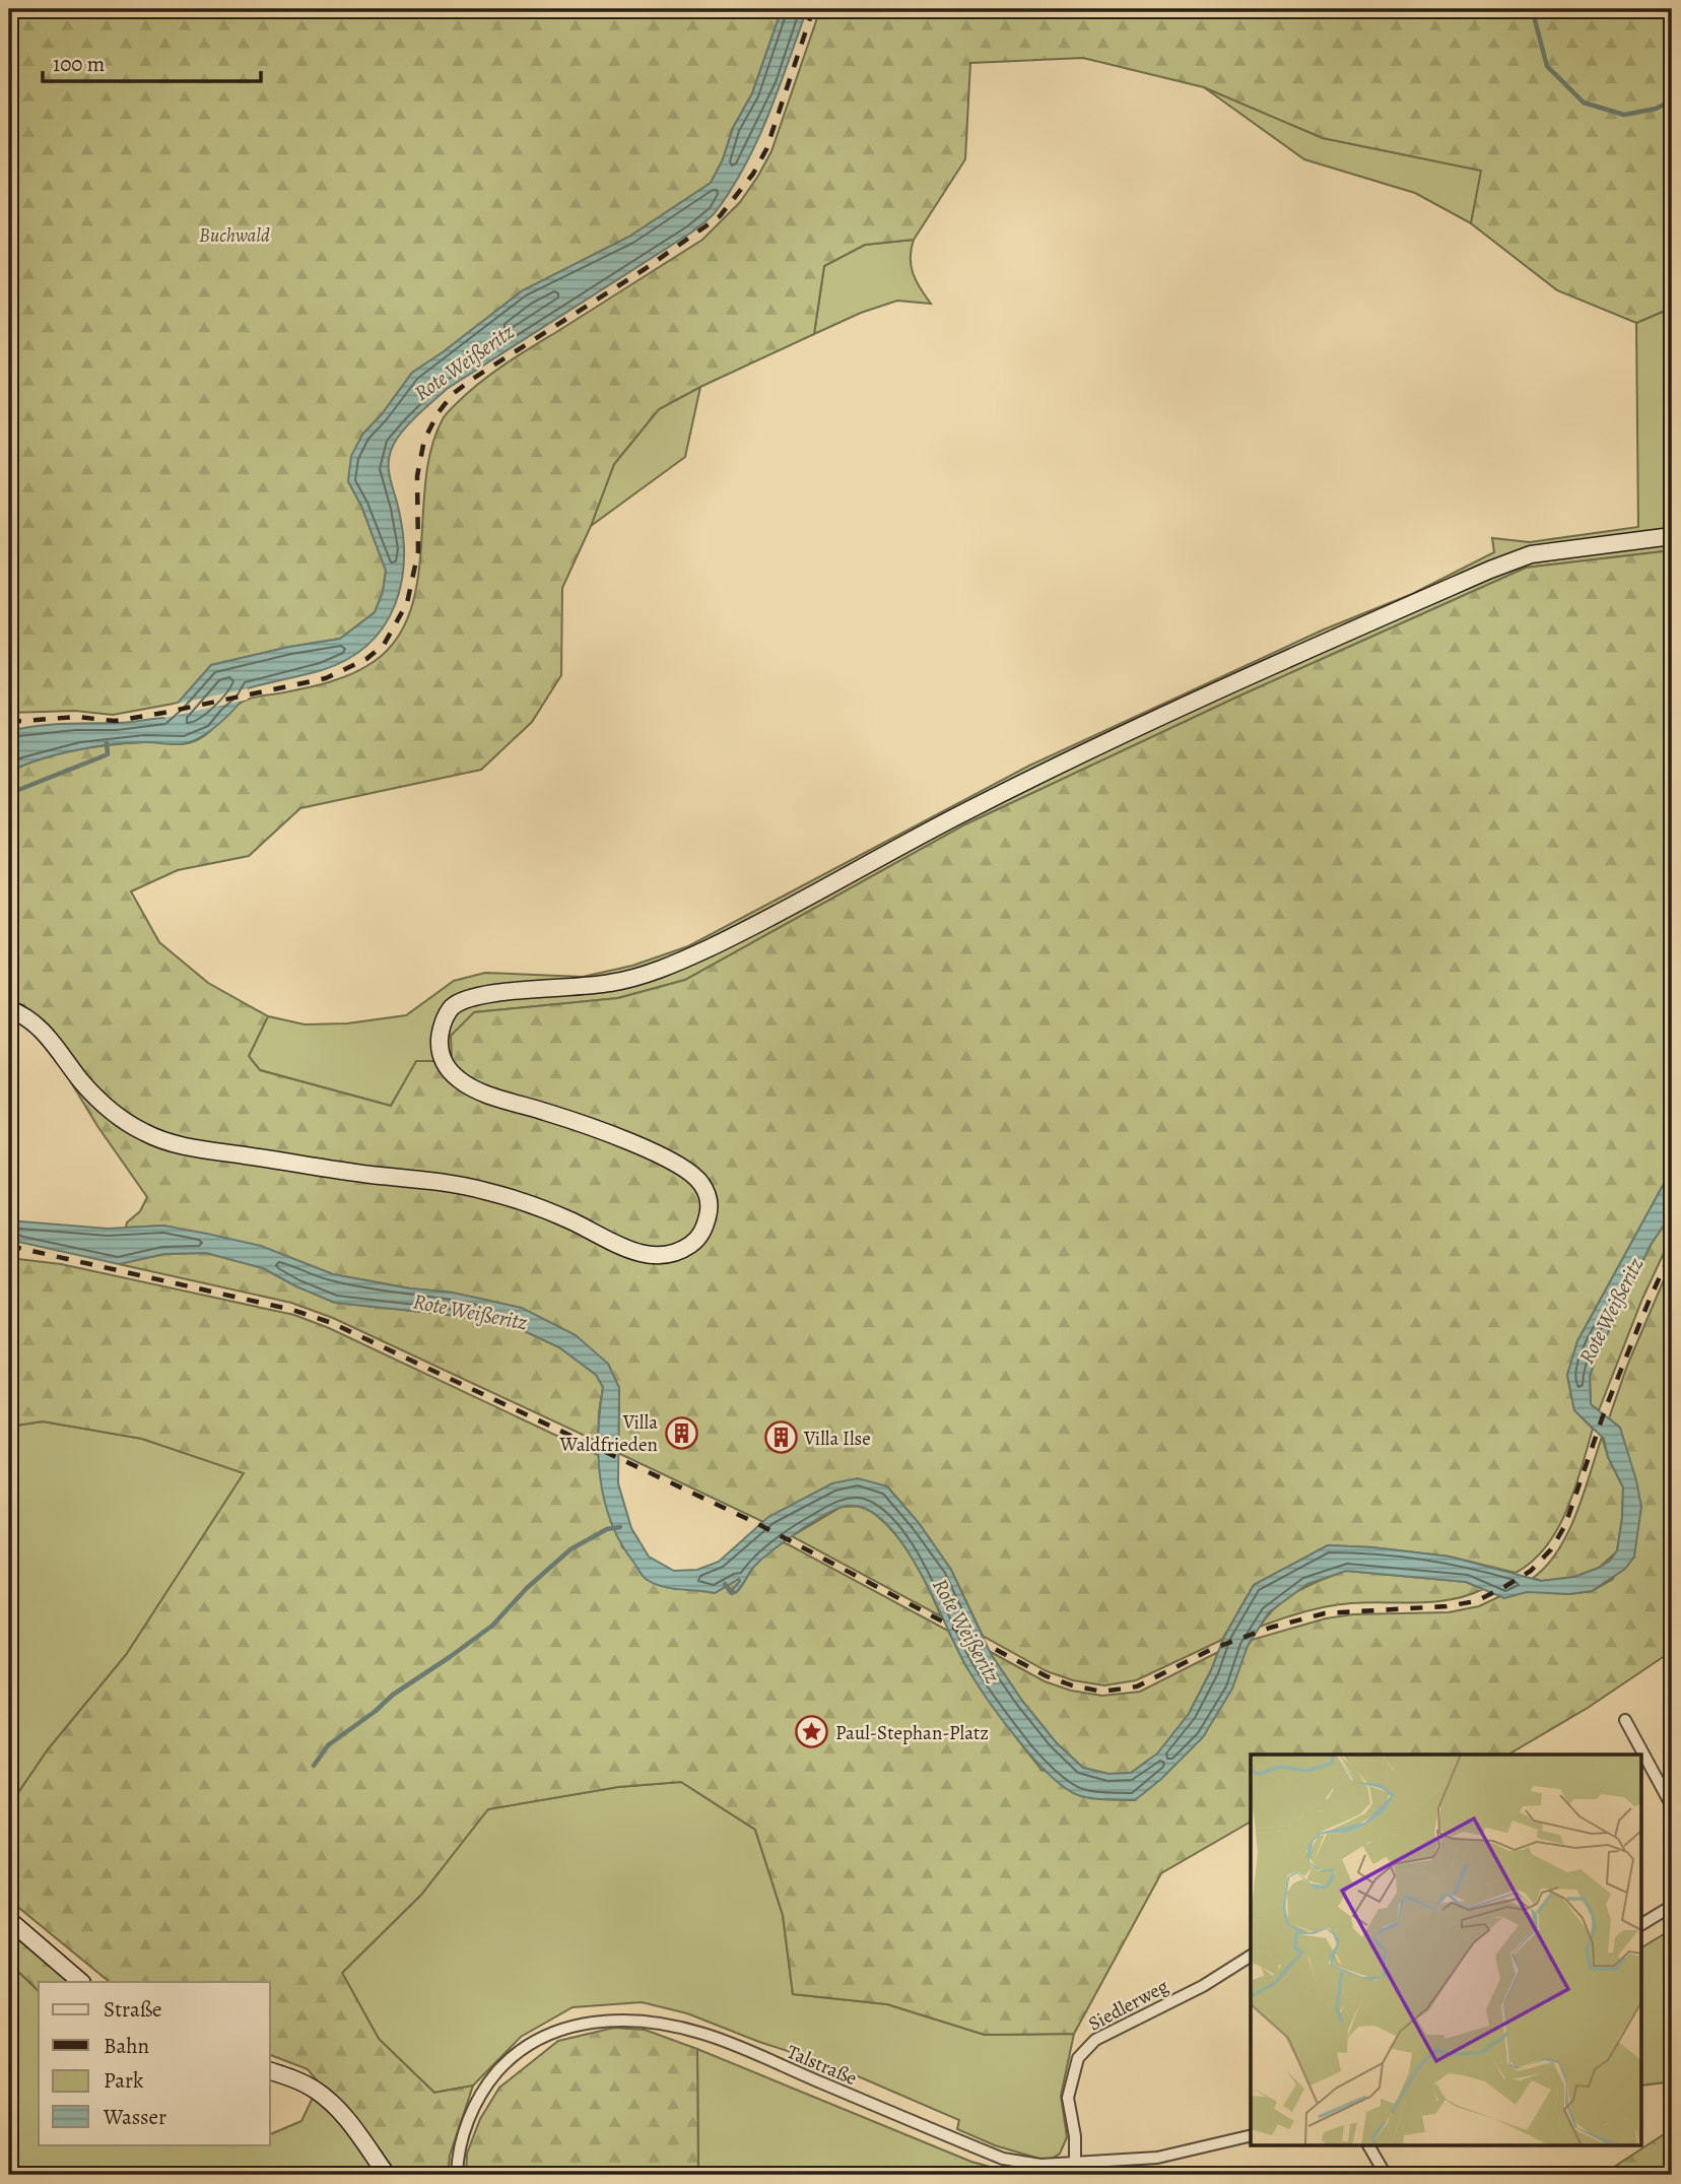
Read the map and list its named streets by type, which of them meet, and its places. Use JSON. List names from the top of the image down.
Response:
{
  "streets": {
    "street": ["Siedlerweg", "Talstraße"]
  },
  "crossings": [
    ["Siedlerweg", "Talstraße"]
  ],
  "water": ["Rote Weißeritz"],
  "parks": ["Buchwald"],
  "places": {
    "building": ["Villa Waldfrieden", "Villa Ilse"],
    "place": ["Paul-Stephan-Platz"]
  },
  "legend": [
    "Straße",
    "Bahn",
    "Park",
    "Wasser"
  ],
  "scale_bar": "100 m"
}
